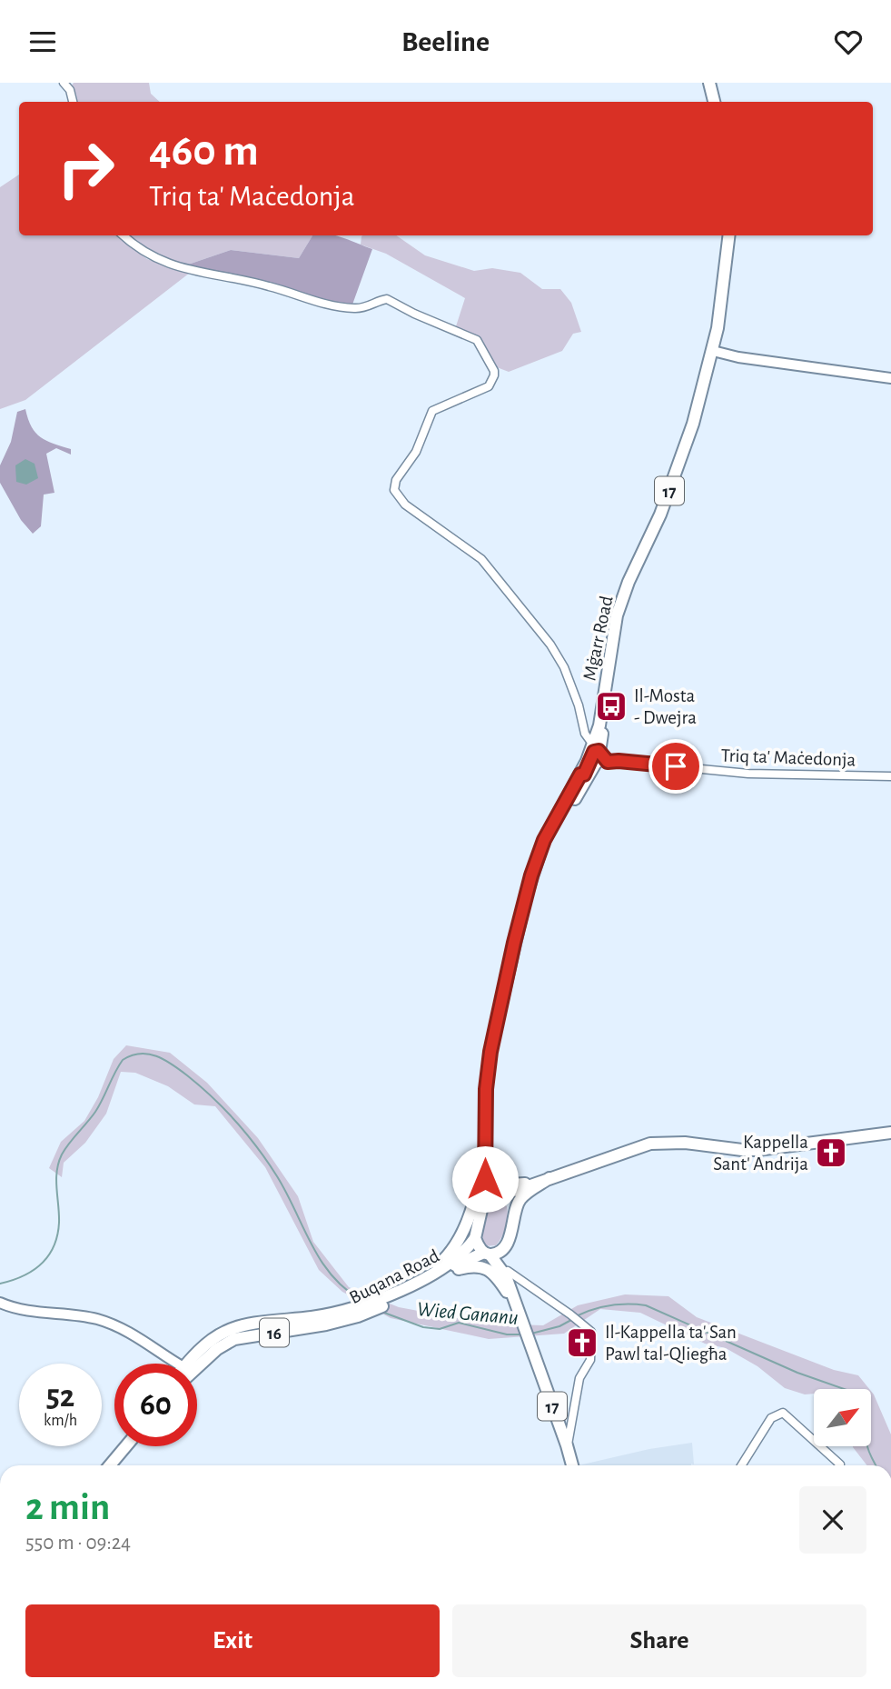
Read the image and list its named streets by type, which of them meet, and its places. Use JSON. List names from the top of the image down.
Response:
{
  "streets": {
    "main road": [
      "17",
      "Mġarr Road",
      "Buqana Road",
      "16"
    ],
    "street": ["Triq ta' Maċedonja"]
  },
  "crossings": [
    ["17", "Buqana Road"],
    ["17", "16"],
    ["Mġarr Road", "Triq ta' Maċedonja"],
    ["Mġarr Road", "16"],
    ["Buqana Road", "16"]
  ],
  "water": ["Wied Gananu"],
  "places": {
    "bus stop": ["Il-Mosta - Dwejra"],
    "church": ["Kappella Sant' Andrija", "Il-Kappella ta' San Pawl tal-Qliegħa"]
  },
  "north": "top right",
  "page": {
    "header": "Beeline",
    "turn": ["460 m", "Triq ta' Maċedonja"],
    "speed": "52 km/h",
    "limit": "60",
    "heading": ["2 min", "550 m · 09:24"],
    "buttons": ["Exit", "Share"]
  }
}
